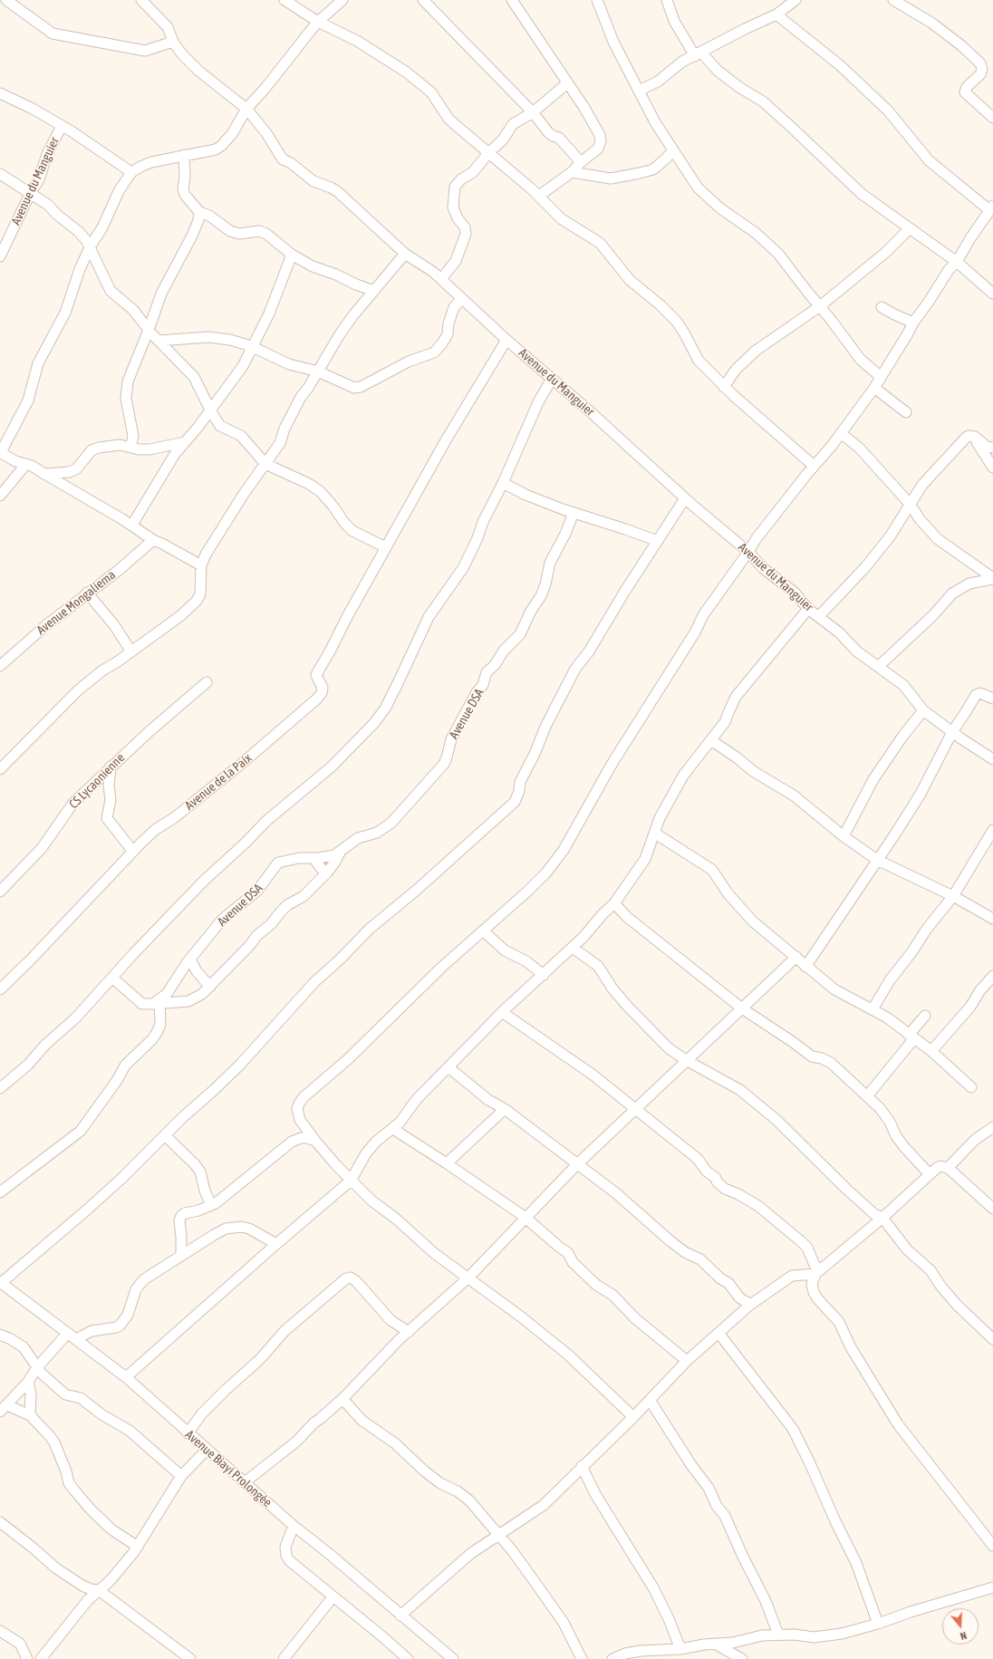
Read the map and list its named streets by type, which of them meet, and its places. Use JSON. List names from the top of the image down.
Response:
{
  "streets": {
    "street": [
      "Avenue du Manguier",
      "Avenue Mongaliema",
      "Avenue DSA",
      "CS Lycaonienne",
      "Avenue de la Paix",
      "Avenue Biayi Prolongée"
    ]
  },
  "north": "bottom"
}
